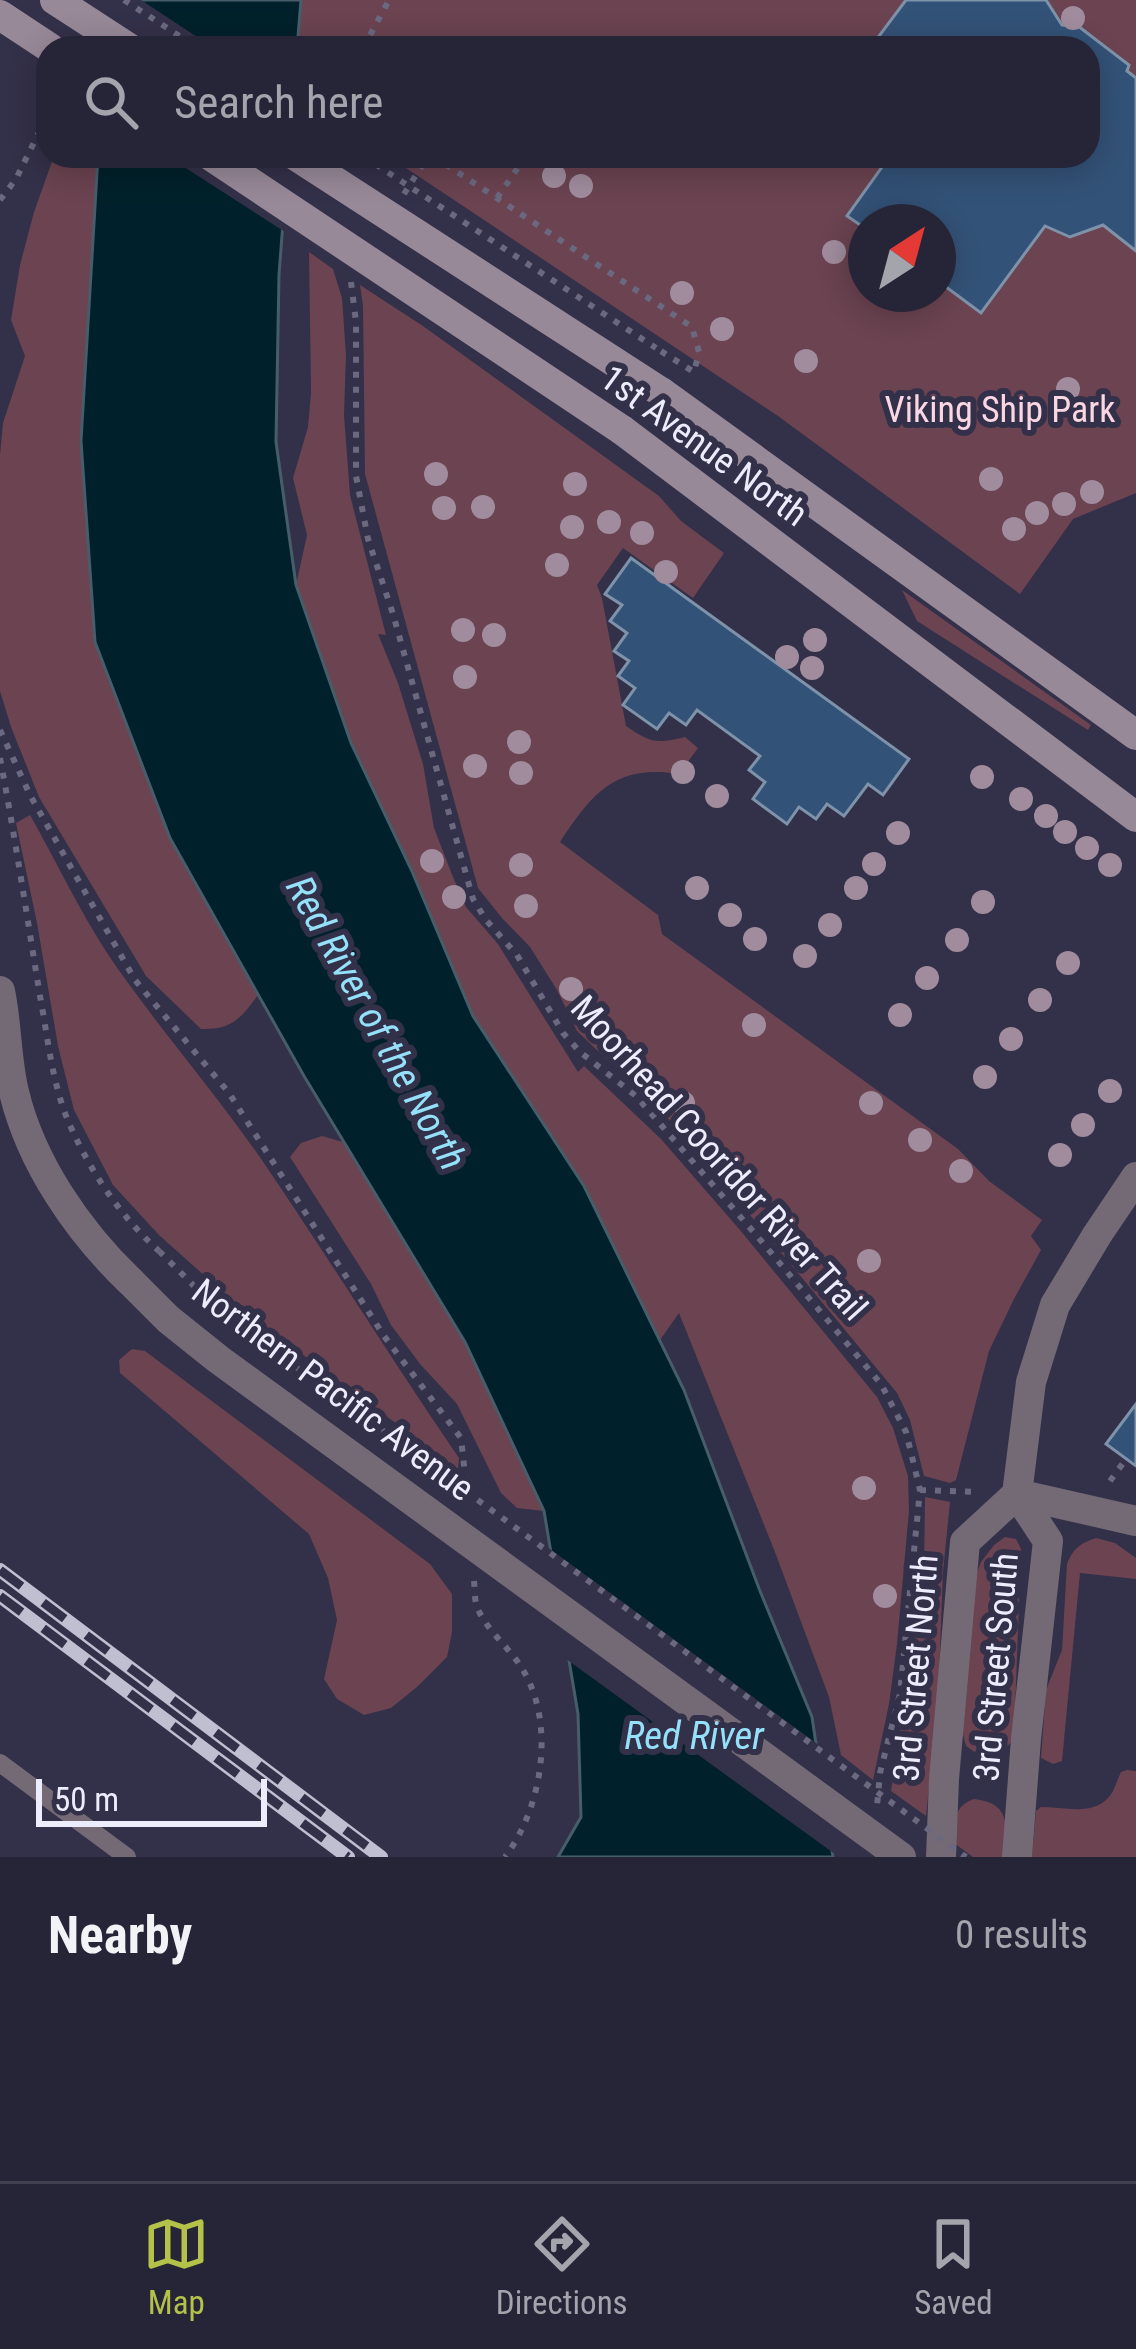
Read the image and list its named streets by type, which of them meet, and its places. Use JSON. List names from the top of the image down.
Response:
{
  "streets": {
    "main road": ["1st Avenue North"],
    "street": ["Northern Pacific Avenue", "3rd Street South", "3rd Street North"],
    "path": ["Moorhead Cooridor River Trail"]
  },
  "crossings": [
    ["3rd Street South", "3rd Street North"]
  ],
  "water": ["Red River of the North", "Red River"],
  "parks": ["Viking Ship Park"],
  "scale_bar": "50 m",
  "north": "top right",
  "page": {
    "search": "Search here",
    "scale": "50 m",
    "heading": ["Nearby", "0 results"],
    "nav": ["Map", "Directions", "Saved"]
  }
}
